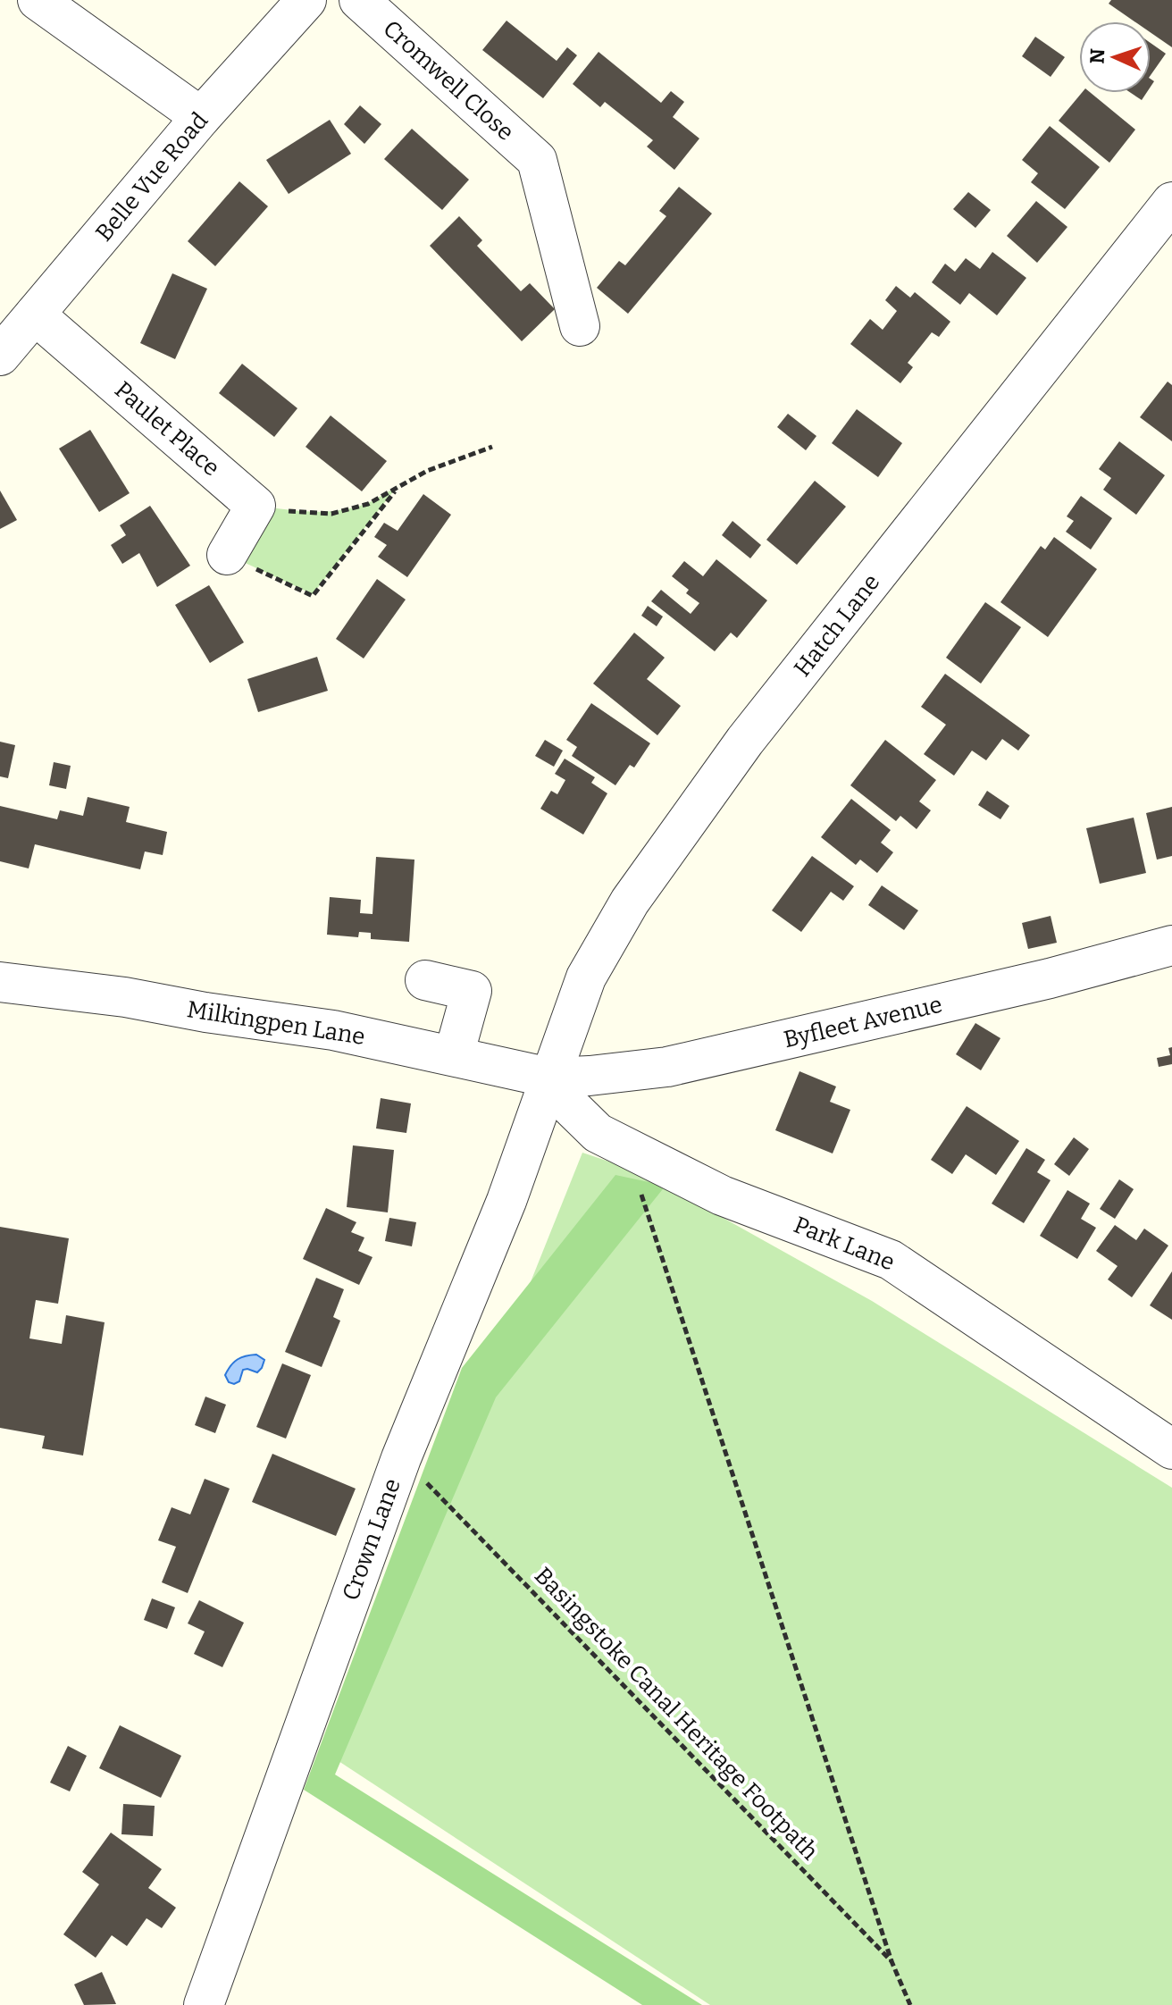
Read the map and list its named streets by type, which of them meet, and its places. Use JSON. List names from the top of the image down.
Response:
{
  "streets": {
    "street": [
      "Cromwell Close",
      "Belle Vue Road",
      "Paulet Place",
      "Hatch Lane",
      "Byfleet Avenue",
      "Milkingpen Lane",
      "Park Lane",
      "Crown Lane"
    ],
    "path": ["Basingstoke Canal Heritage Footpath"]
  },
  "crossings": [
    ["Belle Vue Road", "Paulet Place"],
    ["Hatch Lane", "Byfleet Avenue"],
    ["Hatch Lane", "Milkingpen Lane"],
    ["Hatch Lane", "Park Lane"],
    ["Hatch Lane", "Crown Lane"],
    ["Byfleet Avenue", "Milkingpen Lane"],
    ["Byfleet Avenue", "Park Lane"],
    ["Byfleet Avenue", "Crown Lane"],
    ["Milkingpen Lane", "Park Lane"],
    ["Milkingpen Lane", "Crown Lane"],
    ["Park Lane", "Crown Lane"],
    ["Crown Lane", "Basingstoke Canal Heritage Footpath"]
  ],
  "north": "left"
}
